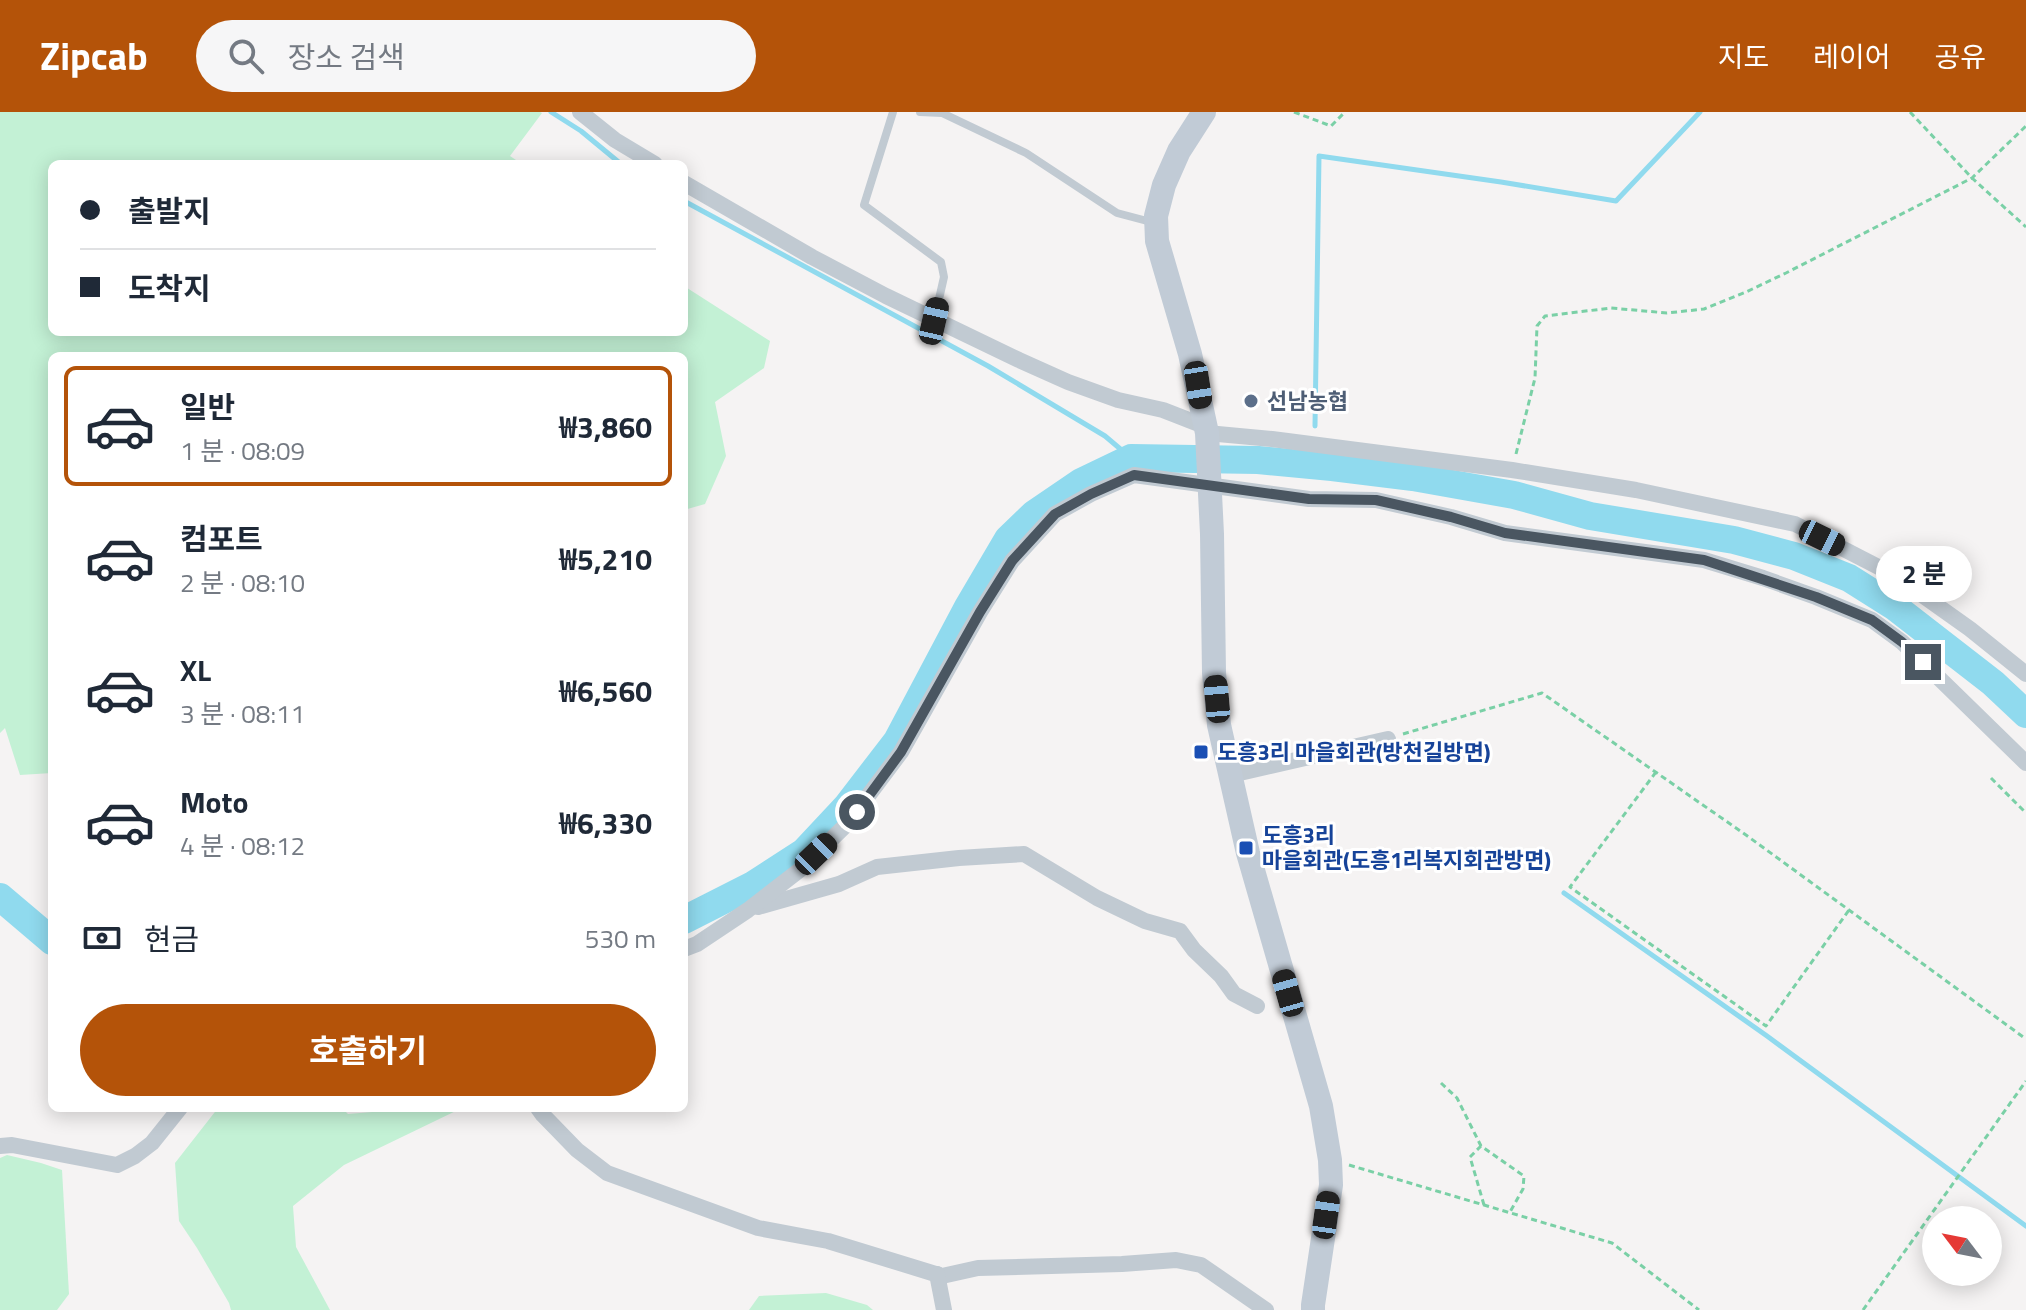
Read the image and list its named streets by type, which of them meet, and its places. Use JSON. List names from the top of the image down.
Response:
{
  "places": {
    "other": ["선남농협"],
    "transit": ["도흥3리 마을회관(방천길방면)", "도흥3리 마을회관(도흥1리복지회관방면)"]
  },
  "north": "top left",
  "page": {
    "header": "Zipcab",
    "search": "장소 검색",
    "nav": ["지도", "레이어", "공유"],
    "banner": ["출발지", "도착지"],
    "list": [
      {
        "name": "일반",
        "note": "1 분 · 08:09",
        "value": "₩3,860"
      },
      {
        "name": "컴포트",
        "note": "2 분 · 08:10",
        "value": "₩5,210"
      },
      {
        "name": "XL",
        "note": "3 분 · 08:11",
        "value": "₩6,560"
      },
      {
        "name": "Moto",
        "note": "4 분 · 08:12",
        "value": "₩6,330"
      }
    ],
    "bubble": "2 분",
    "pay": ["현금", "530 m"],
    "buttons": "호출하기"
  }
}
